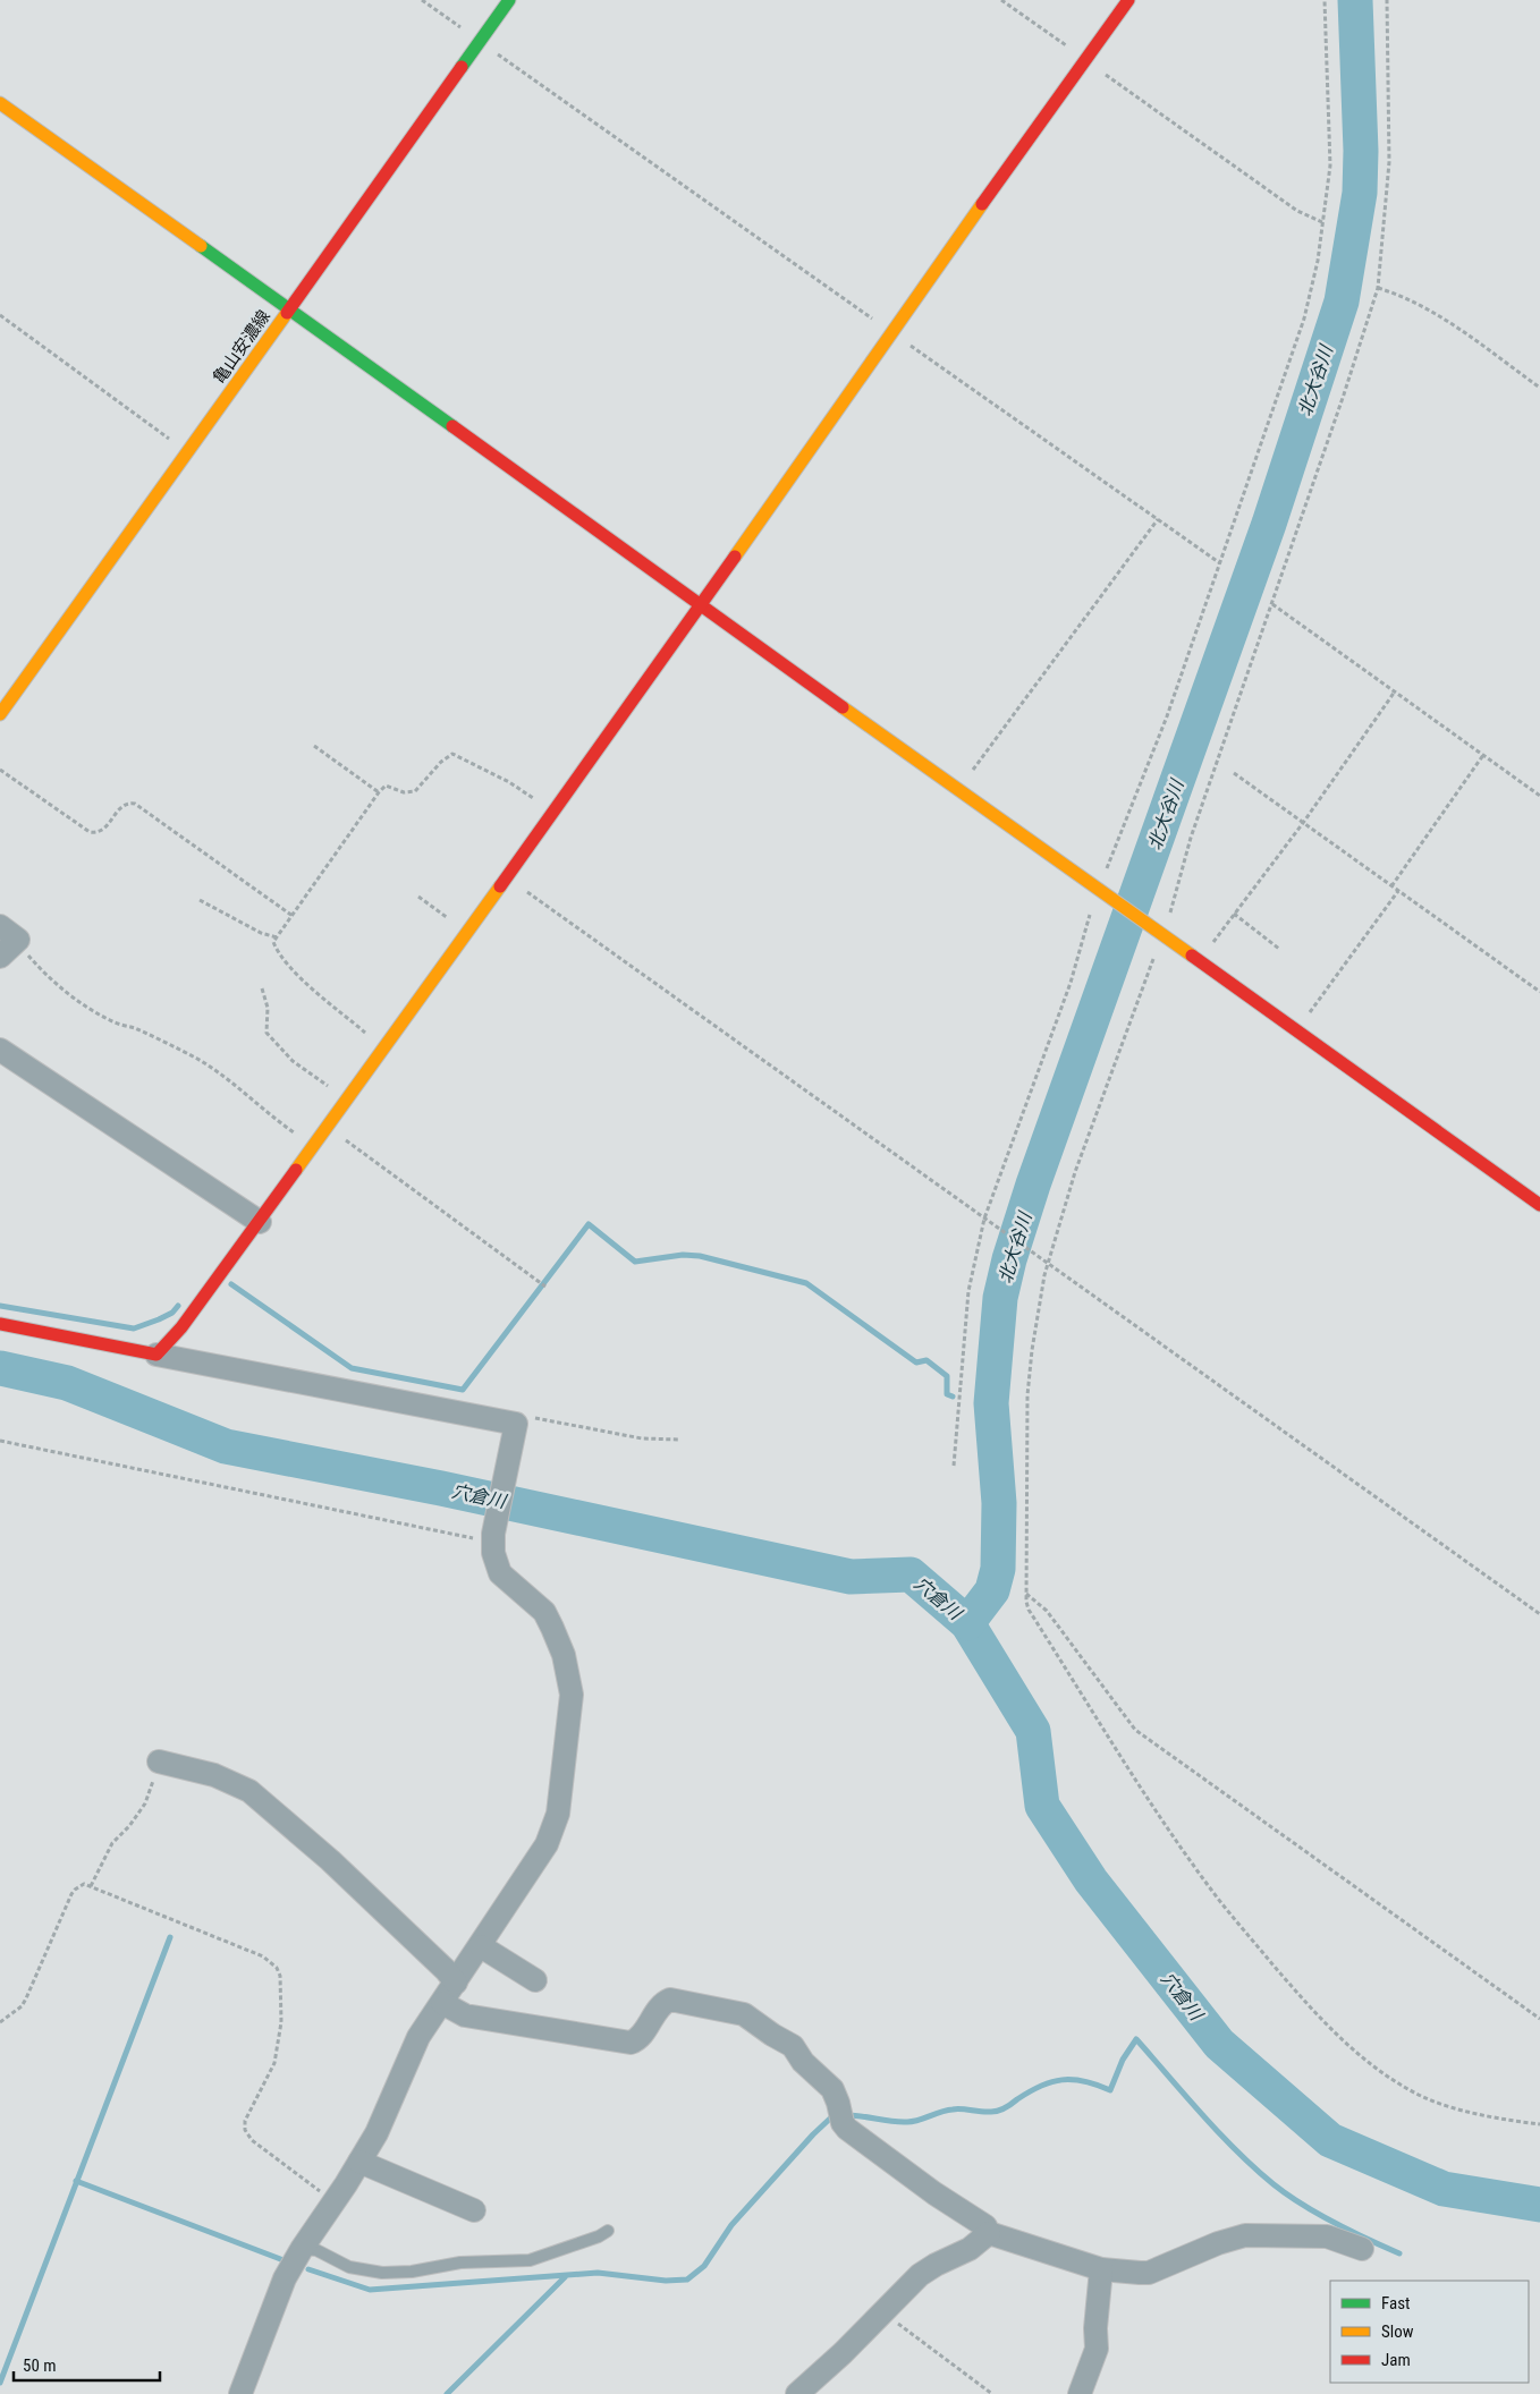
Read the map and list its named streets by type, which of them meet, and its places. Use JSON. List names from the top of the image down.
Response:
{
  "streets": {
    "street": ["亀山安濃線"]
  },
  "water": ["北大谷川", "穴倉川"],
  "legend": ["Fast", "Slow", "Jam"],
  "scale_bar": "50 m"
}
